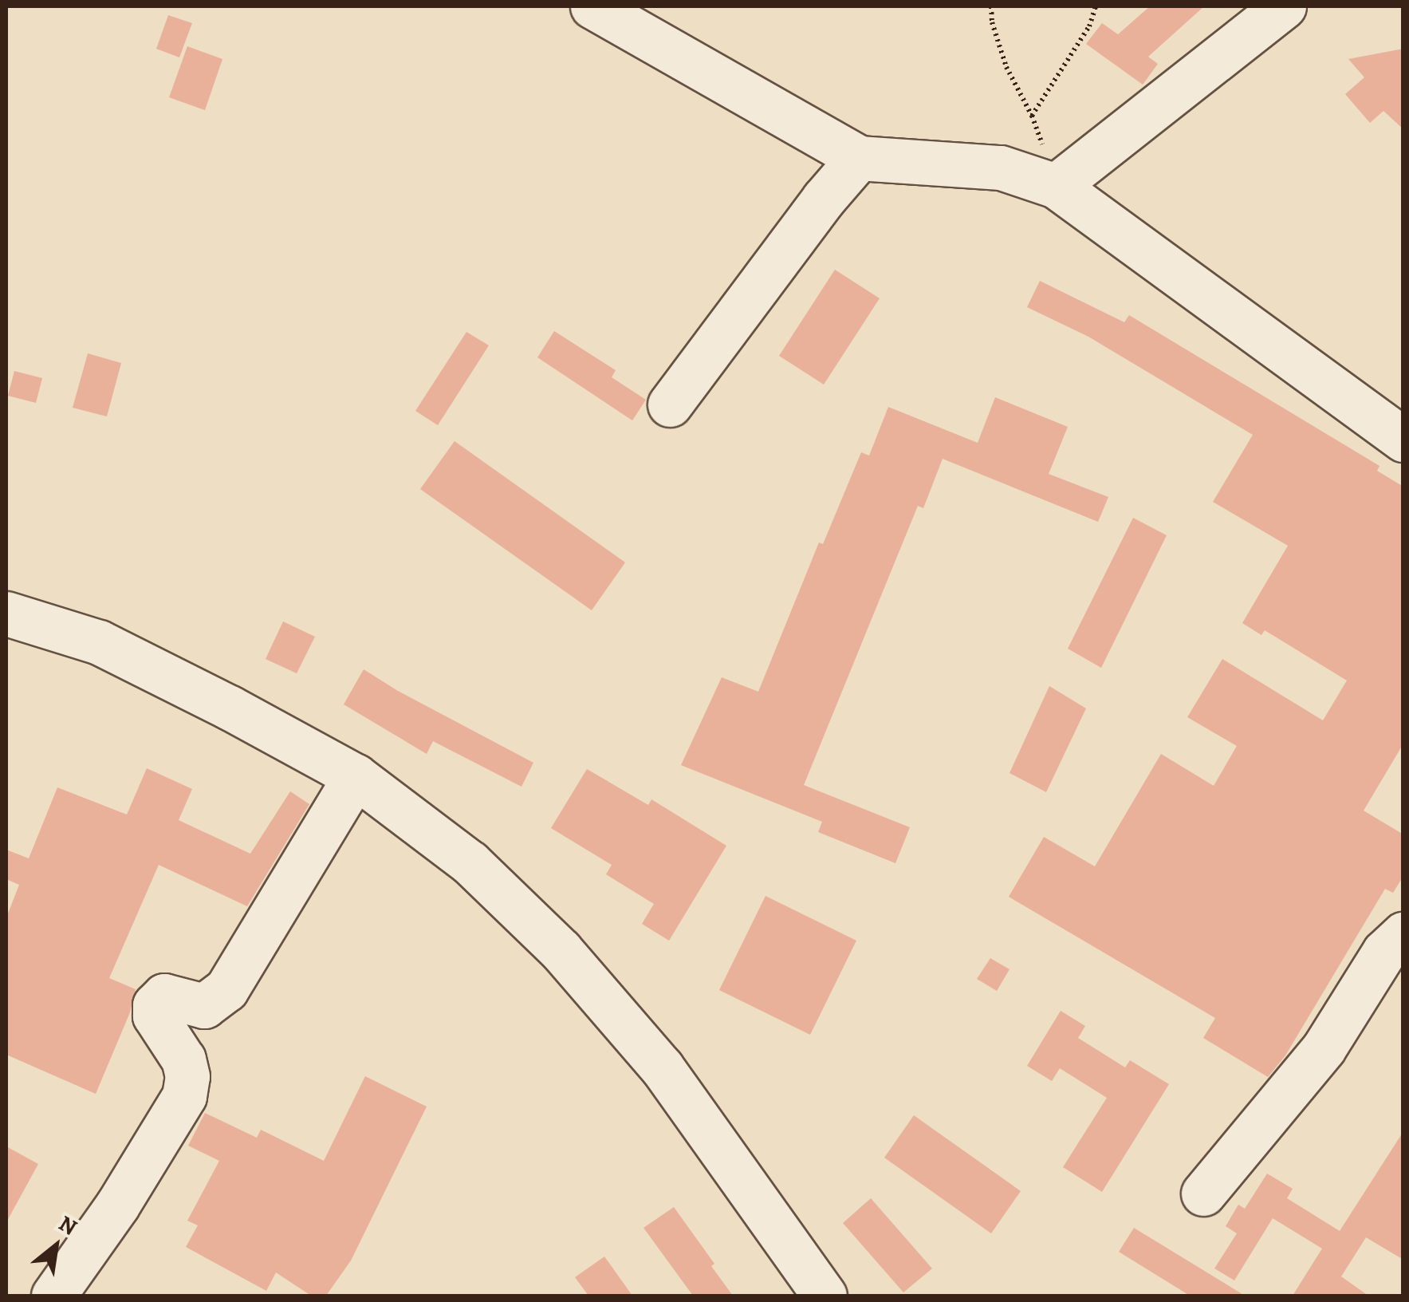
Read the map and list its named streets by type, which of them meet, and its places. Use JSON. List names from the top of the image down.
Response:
{
  "north": "top right"
}
